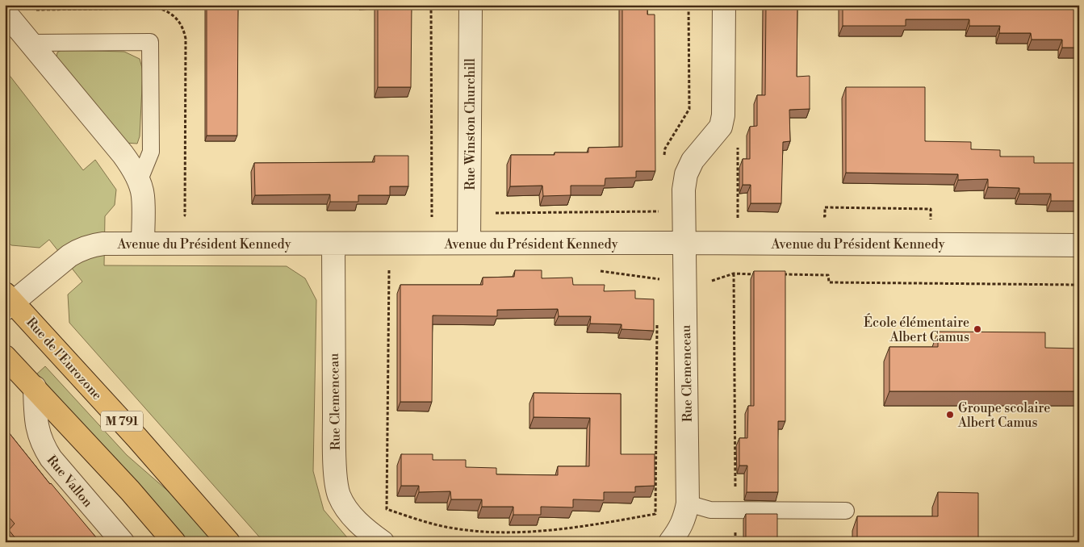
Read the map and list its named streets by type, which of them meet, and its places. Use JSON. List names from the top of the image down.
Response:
{
  "streets": {
    "main road": ["Rue de l'Eurozone", "M 791"],
    "street": [
      "Rue Winston Churchill",
      "Avenue du Président Kennedy",
      "Rue Clemenceau",
      "Rue Vallon"
    ]
  },
  "crossings": [
    ["Rue Winston Churchill", "Avenue du Président Kennedy"],
    ["Avenue du Président Kennedy", "Rue de l'Eurozone"],
    ["Avenue du Président Kennedy", "Rue Clemenceau"],
    ["M 791", "Rue Vallon"]
  ],
  "places": ["École élémentaire Albert Camus", "Groupe scolaire Albert Camus"]
}
